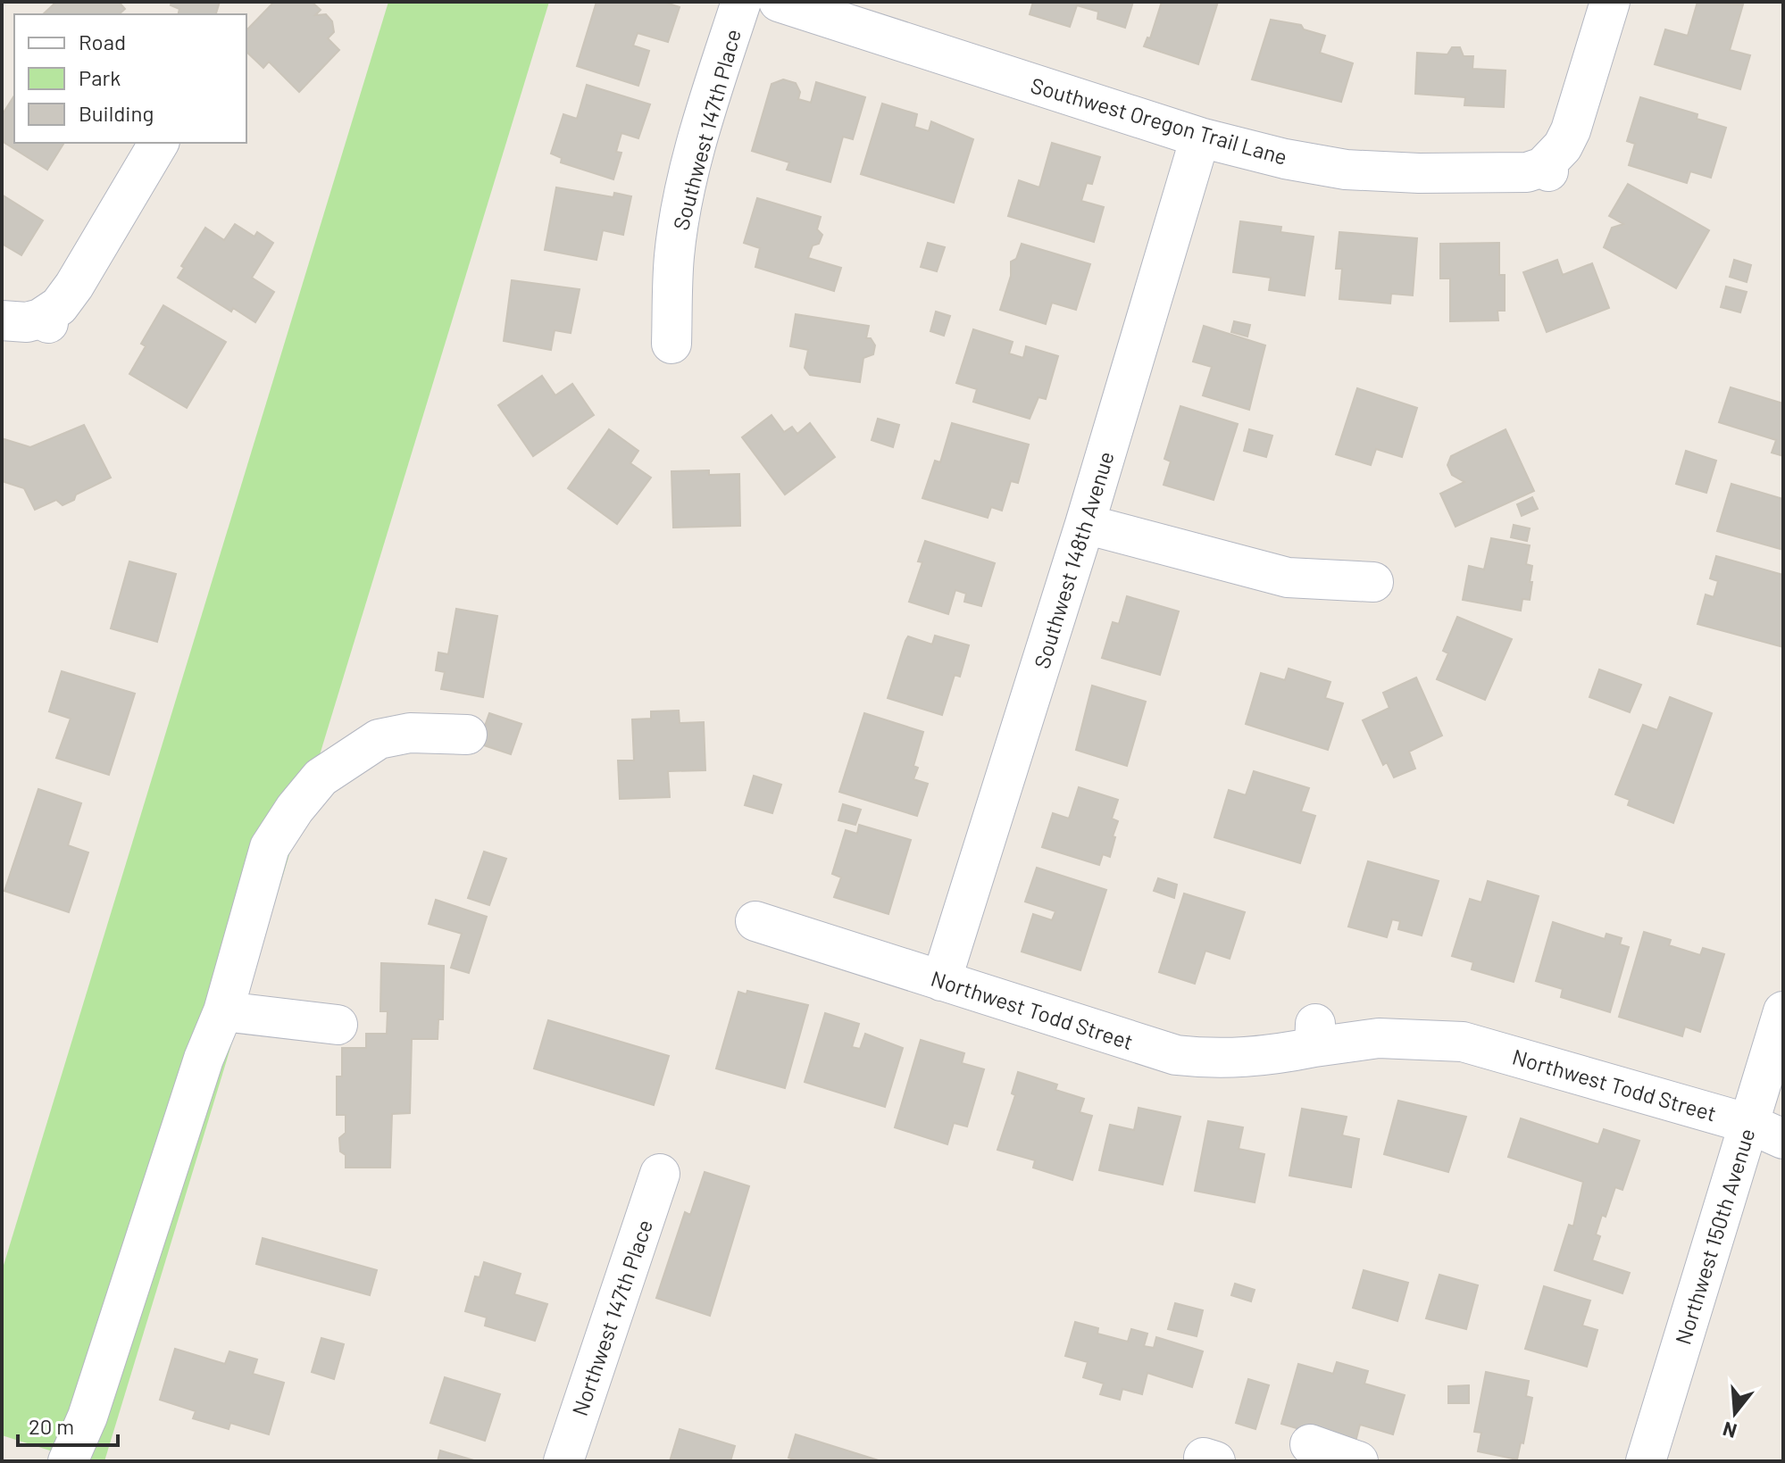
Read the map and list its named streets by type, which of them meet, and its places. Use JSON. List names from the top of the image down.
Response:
{
  "streets": {
    "street": [
      "Southwest Oregon Trail Lane",
      "Southwest 147th Place",
      "Southwest 148th Avenue",
      "Northwest Todd Street",
      "Northwest 150th Avenue",
      "Northwest 147th Place"
    ]
  },
  "crossings": [
    ["Southwest Oregon Trail Lane", "Southwest 148th Avenue"],
    ["Southwest 148th Avenue", "Northwest Todd Street"],
    ["Northwest Todd Street", "Northwest 150th Avenue"]
  ],
  "legend": ["Road", "Park", "Building"],
  "scale_bar": "20 m",
  "north": "bottom"
}
